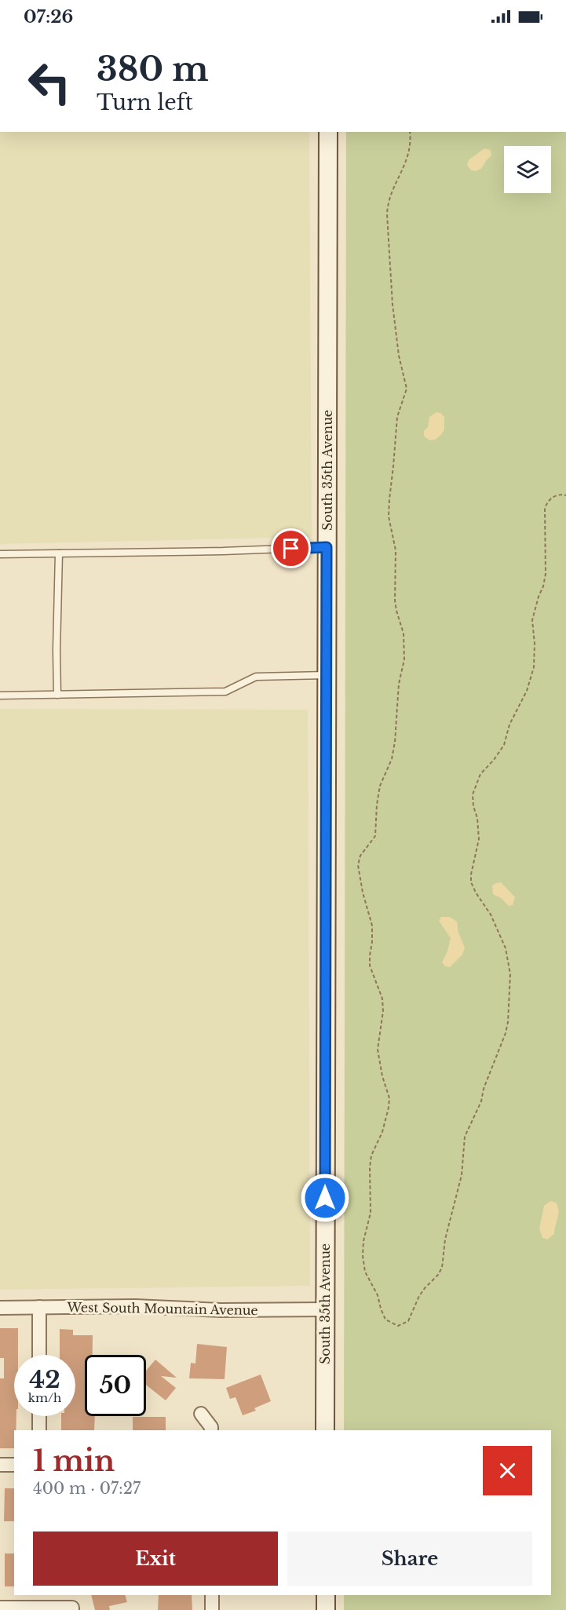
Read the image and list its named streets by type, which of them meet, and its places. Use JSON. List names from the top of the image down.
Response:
{
  "streets": {
    "main road": ["South 35th Avenue"],
    "street": ["West South Mountain Avenue"]
  },
  "crossings": [
    ["South 35th Avenue", "West South Mountain Avenue"]
  ],
  "page": {
    "status": "07:26",
    "turn": ["380 m", "Turn left"],
    "speed": "42 km/h",
    "limit": "50",
    "heading": ["1 min", "400 m · 07:27"],
    "buttons": ["Exit", "Share"]
  }
}
